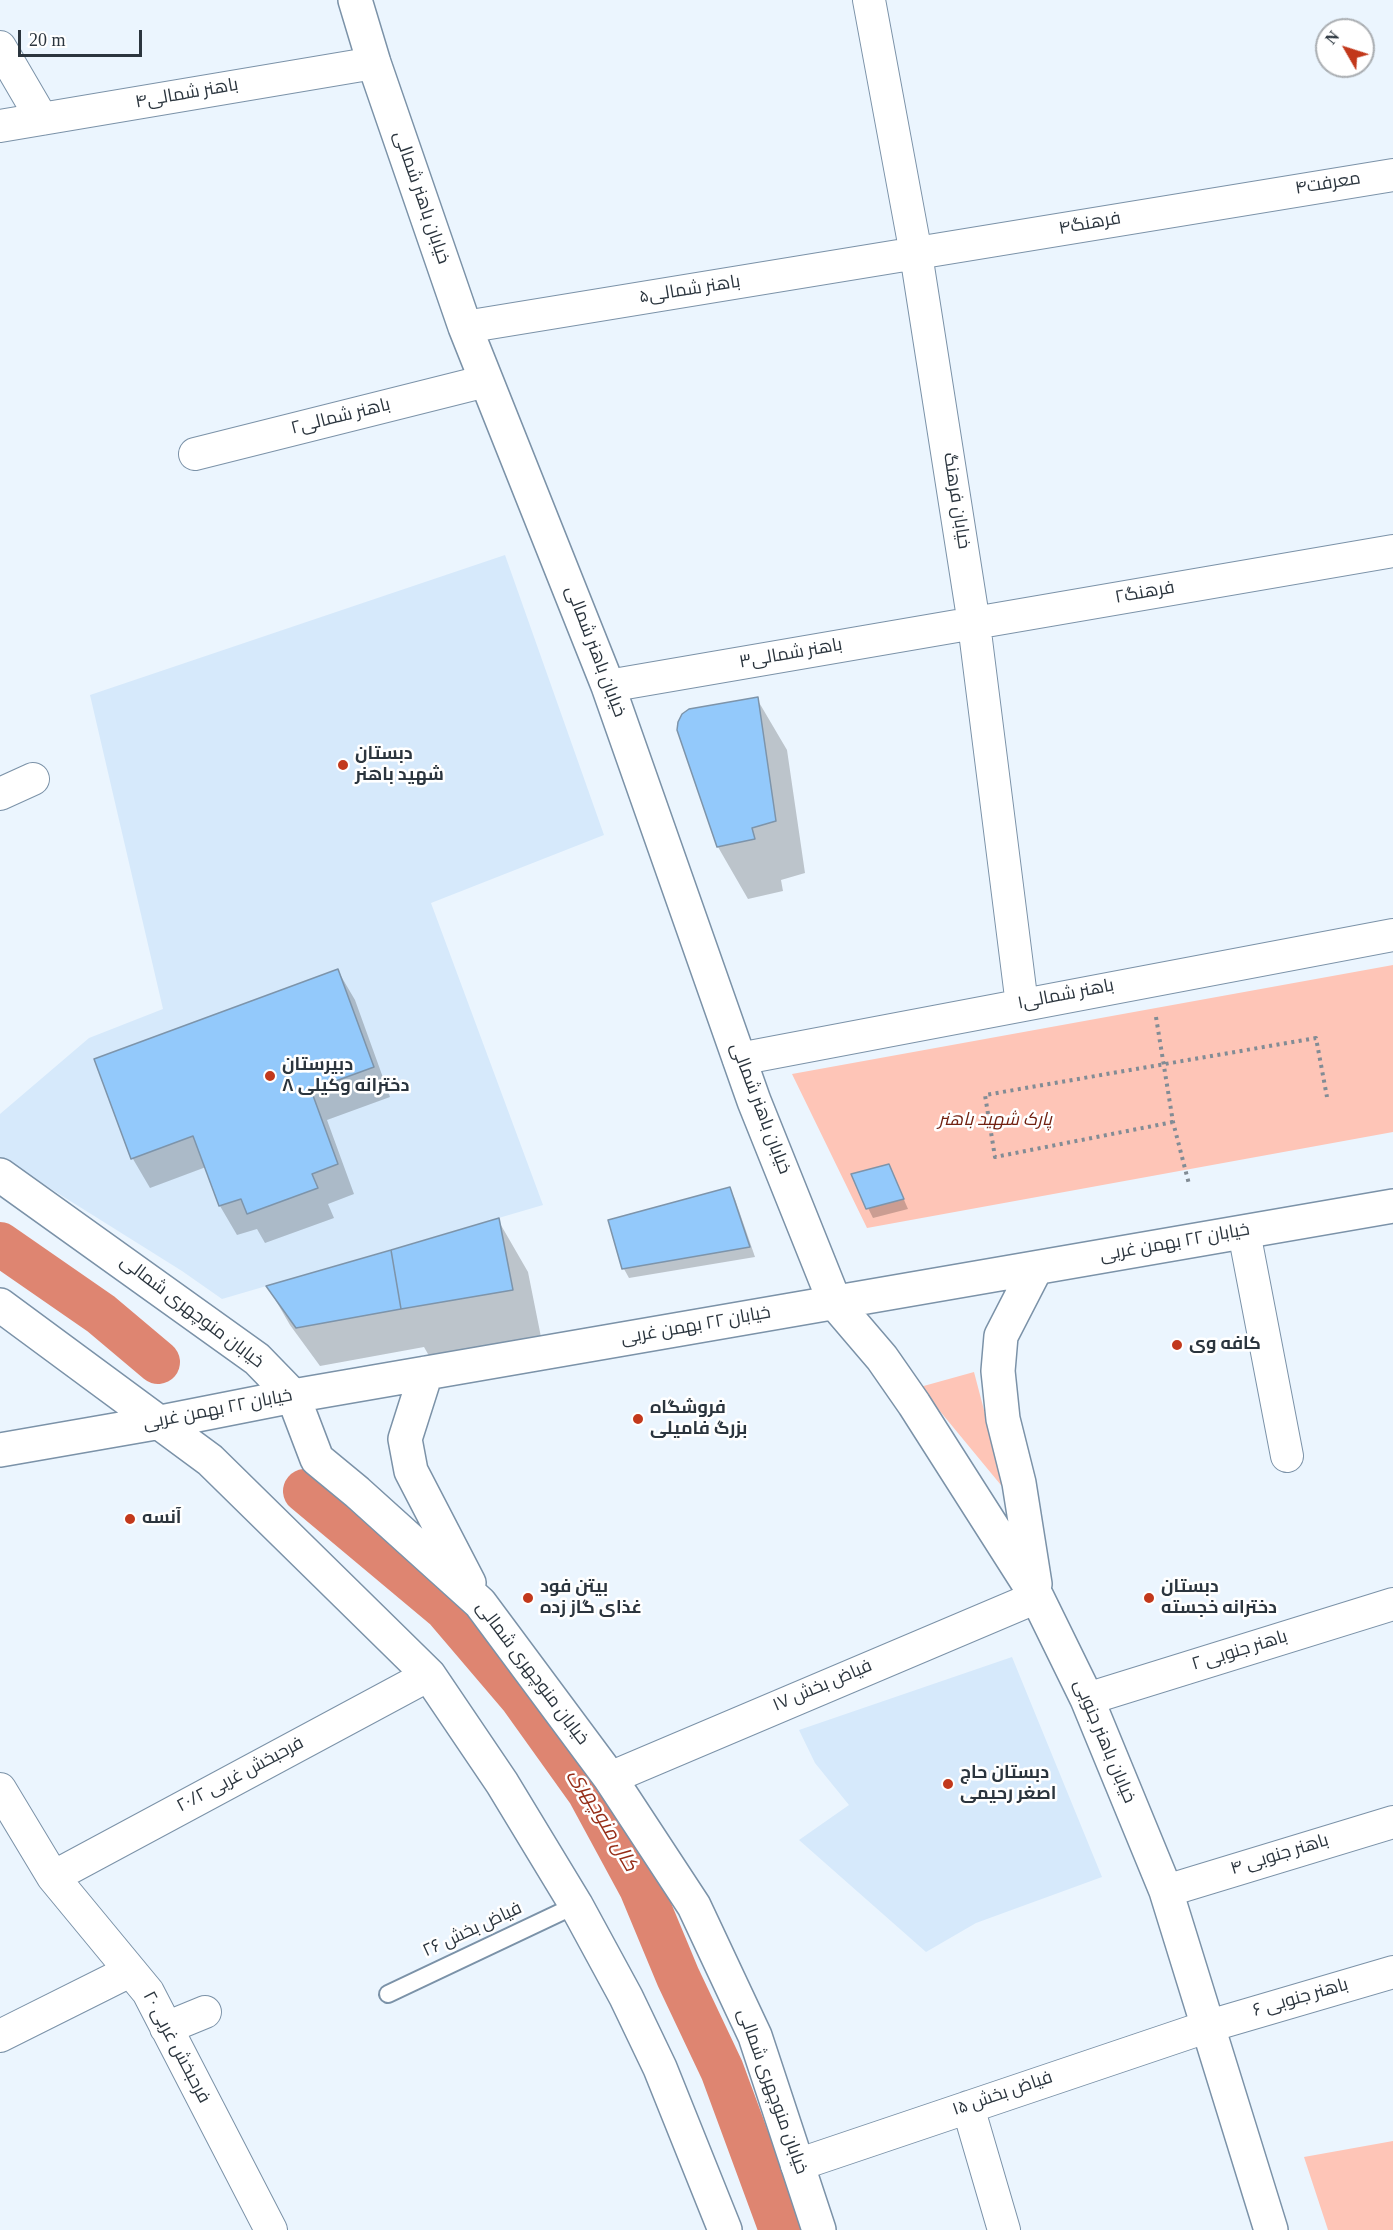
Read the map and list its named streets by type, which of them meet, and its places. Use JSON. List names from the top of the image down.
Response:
{
  "streets": {
    "street": [
      "باهنر شمالی۴",
      "معرفت۴",
      "خیابان باهنر شمالی",
      "فرهنگ۴",
      "باهنر شمالی۵",
      "باهنر شمالی۲",
      "خیابان فرهنگ",
      "فرهنگ۲",
      "باهنر شمالی۳",
      "باهنر شمالی۱",
      "خیابان ۲۲ بهمن غربی",
      "خیابان منوچهری شمالی",
      "باهنر جنوبی ۲",
      "فیاض بخش ۱۷",
      "خیابان باهنر جنوبی",
      "فرحبخش غربی ۲۰/۲",
      "باهنر جنوبی ۴",
      "باهنر جنوبی ۶",
      "فرحبخش غربی ۲۰",
      "فیاض بخش ۱۵"
    ],
    "lane": ["فیاض بخش ۲۶"]
  },
  "crossings": [
    ["باهنر شمالی۴", "خیابان باهنر شمالی"],
    ["معرفت۴", "فرهنگ۴"],
    ["خیابان باهنر شمالی", "باهنر شمالی۵"],
    ["خیابان باهنر شمالی", "باهنر شمالی۲"],
    ["خیابان باهنر شمالی", "باهنر شمالی۳"],
    ["خیابان باهنر شمالی", "باهنر شمالی۱"],
    ["خیابان باهنر شمالی", "خیابان ۲۲ بهمن غربی"],
    ["خیابان باهنر شمالی", "خیابان باهنر جنوبی"],
    ["فرهنگ۴", "باهنر شمالی۵"],
    ["فرهنگ۴", "خیابان فرهنگ"],
    ["باهنر شمالی۵", "خیابان فرهنگ"],
    ["خیابان فرهنگ", "فرهنگ۲"],
    ["خیابان فرهنگ", "باهنر شمالی۳"],
    ["خیابان فرهنگ", "باهنر شمالی۱"],
    ["فرهنگ۲", "باهنر شمالی۳"],
    ["خیابان ۲۲ بهمن غربی", "خیابان منوچهری شمالی"],
    ["خیابان ۲۲ بهمن غربی", "خیابان باهنر جنوبی"],
    ["خیابان منوچهری شمالی", "فیاض بخش ۱۷"],
    ["خیابان منوچهری شمالی", "فیاض بخش ۱۵"],
    ["باهنر جنوبی ۲", "خیابان باهنر جنوبی"],
    ["فیاض بخش ۱۷", "خیابان باهنر جنوبی"],
    ["خیابان باهنر جنوبی", "باهنر جنوبی ۴"],
    ["خیابان باهنر جنوبی", "باهنر جنوبی ۶"],
    ["خیابان باهنر جنوبی", "فیاض بخش ۱۵"],
    ["فرحبخش غربی ۲۰/۲", "فرحبخش غربی ۲۰"],
    ["باهنر جنوبی ۶", "فیاض بخش ۱۵"]
  ],
  "water": ["کال منوچهری"],
  "parks": ["پارک شهید باهنر"],
  "places": [
    "دبستان شهید باهنر",
    "دبیرستان دخترانه وکیلی ۸",
    "کافه وی",
    "فروشگاه بزرگ فامیلی",
    "آنسه",
    "بیتن فود غذای گاز زده",
    "دبستان دخترانه خجسته",
    "دبستان حاج اصغر رحیمی"
  ],
  "scale_bar": "20 m",
  "north": "top left"
}
